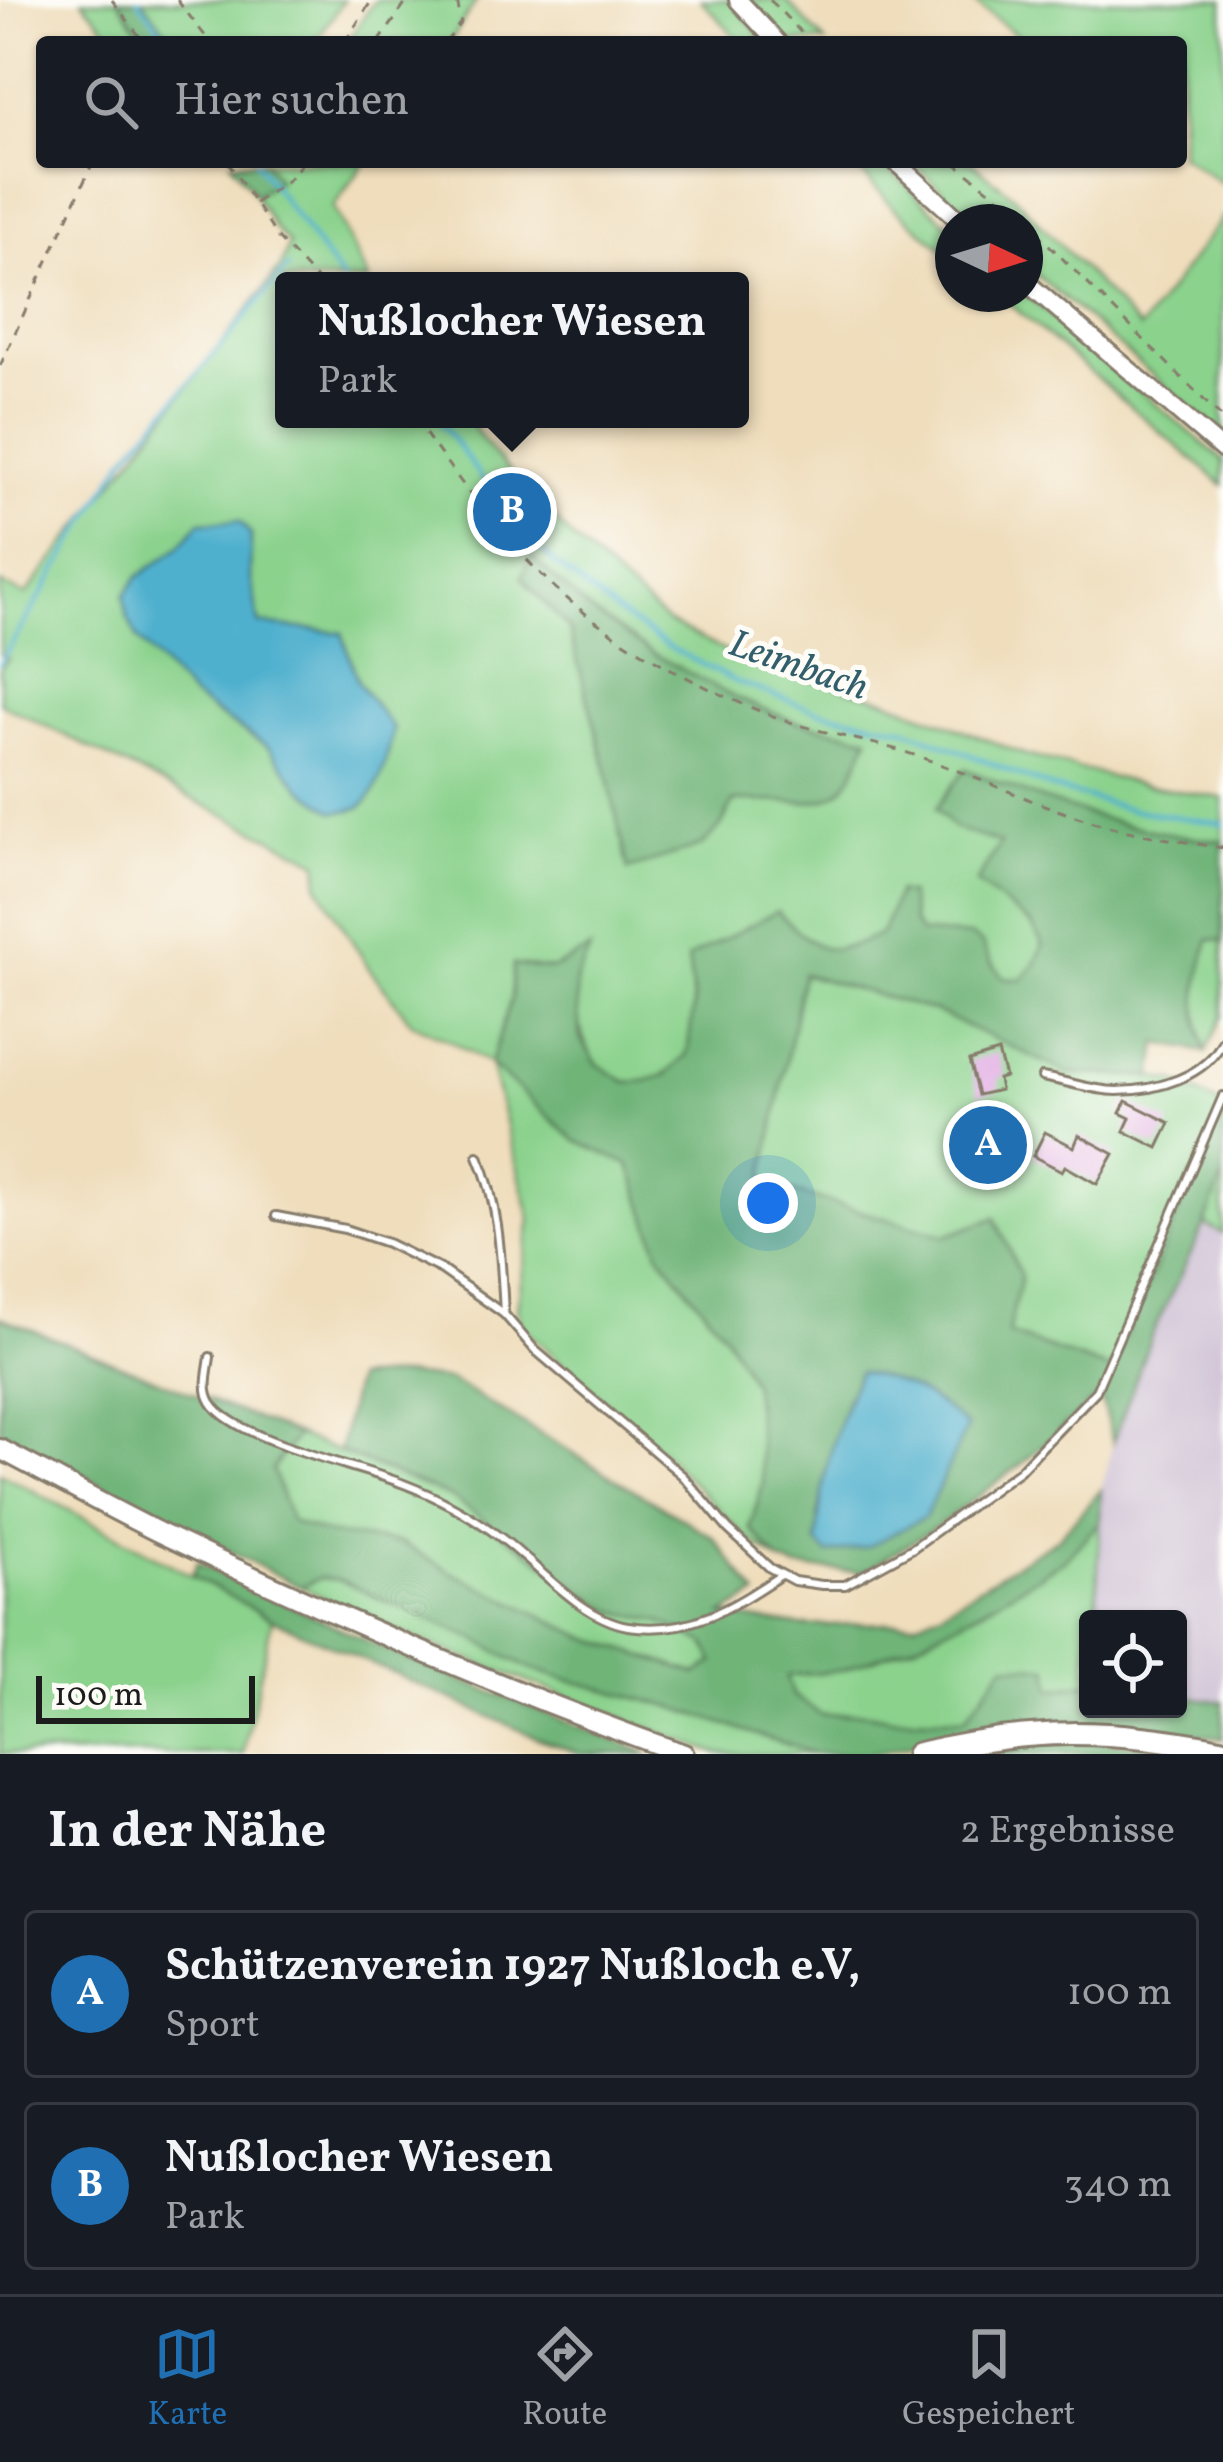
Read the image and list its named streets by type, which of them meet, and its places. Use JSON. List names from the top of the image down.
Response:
{
  "water": ["Leimbach"],
  "scale_bar": "100 m",
  "north": "right",
  "page": {
    "search": "Hier suchen",
    "popup": ["Nußlocher Wiesen", "Park"],
    "pins": ["B", "A"],
    "scale": "100 m",
    "heading": ["In der Nähe", "2 Ergebnisse"],
    "list": [
      {
        "mark": "A",
        "name": "Schützenverein 1927 Nußloch e.V,",
        "note": "Sport",
        "value": "100 m"
      },
      {
        "mark": "B",
        "name": "Nußlocher Wiesen",
        "note": "Park",
        "value": "340 m"
      }
    ],
    "nav": ["Karte", "Route", "Gespeichert"]
  }
}
